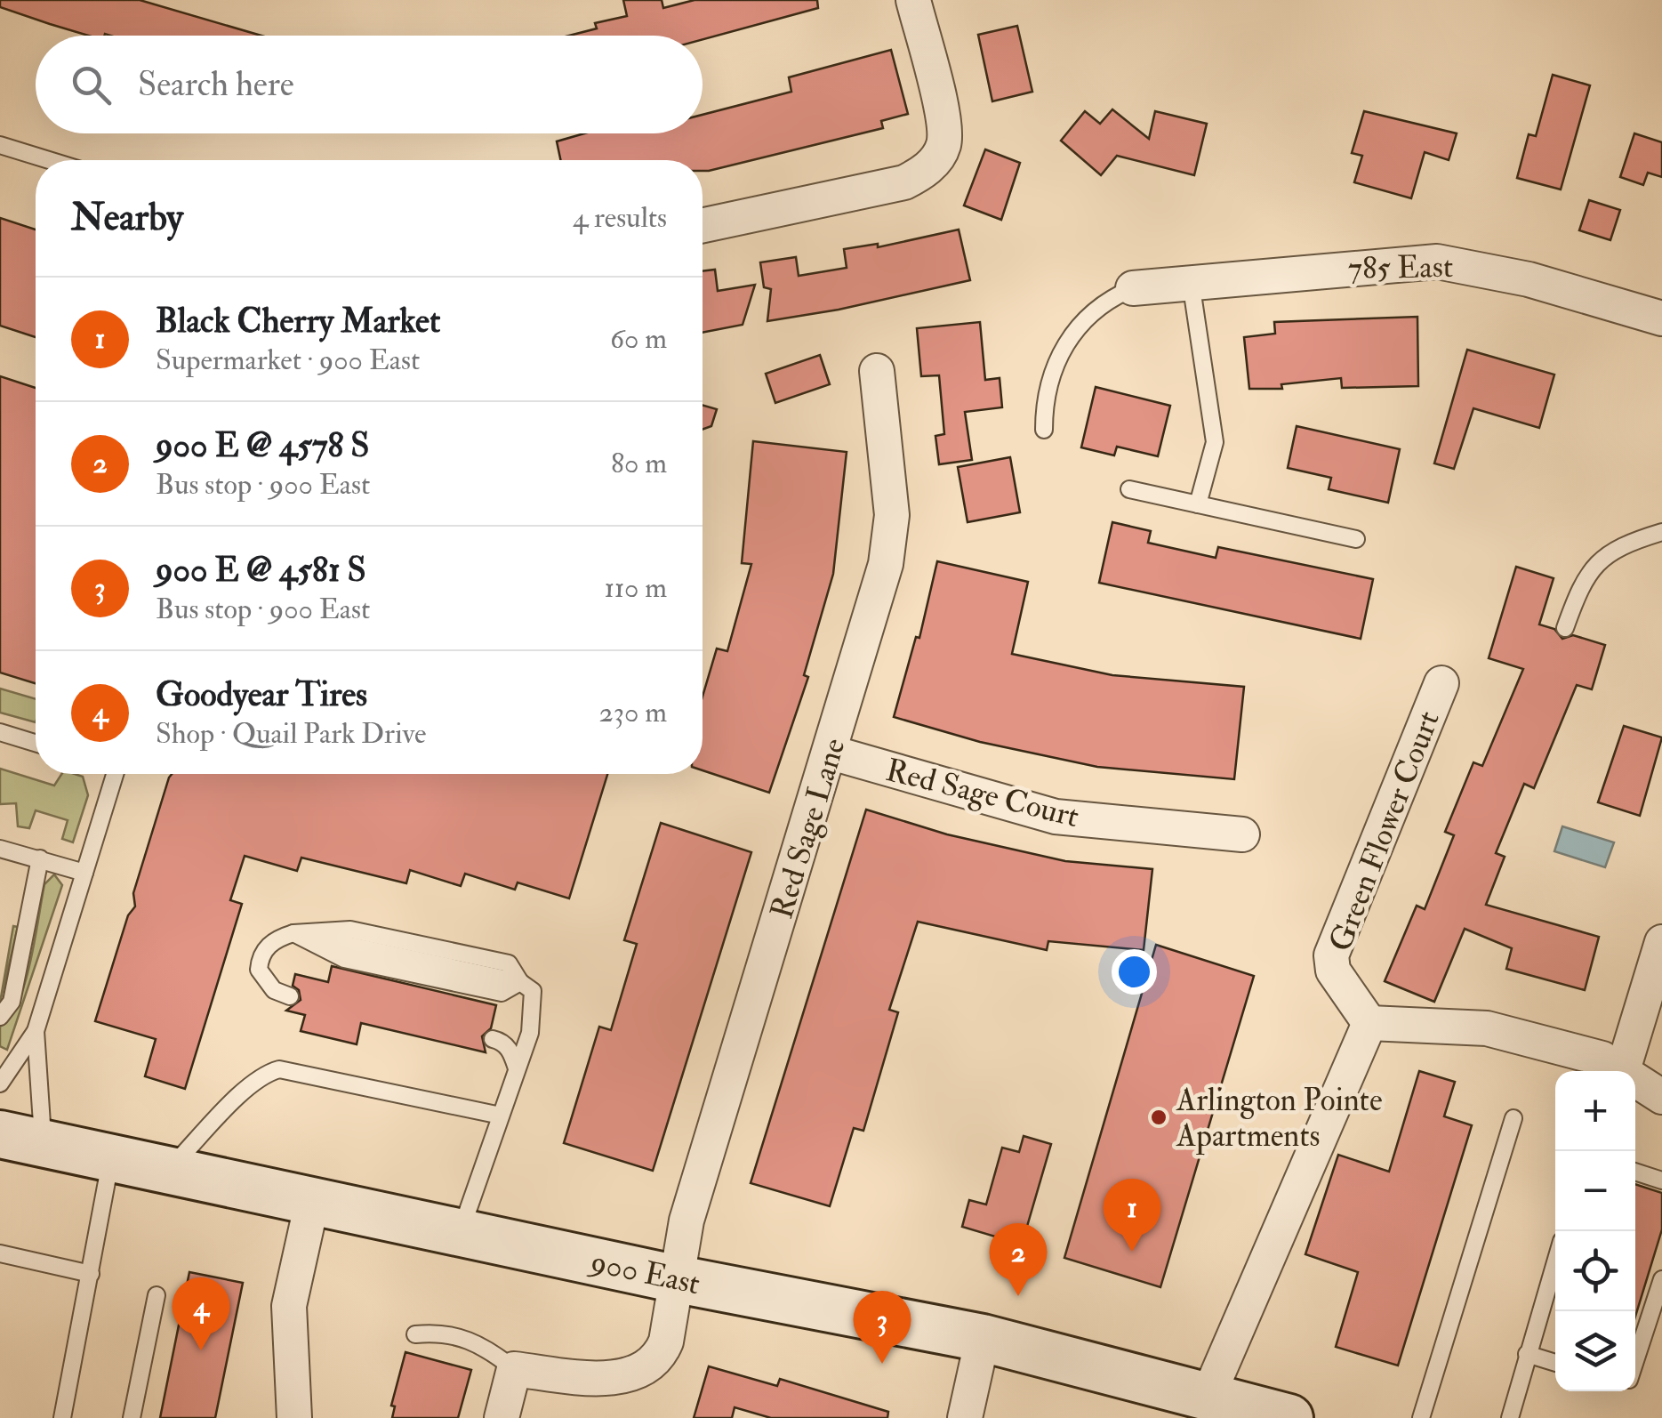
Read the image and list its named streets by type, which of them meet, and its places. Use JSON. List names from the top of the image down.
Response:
{
  "streets": {
    "main road": ["900 East"],
    "street": [
      "785 East",
      "Red Sage Court",
      "Red Sage Lane",
      "Green Flower Court"
    ]
  },
  "crossings": [
    ["Red Sage Court", "Red Sage Lane"],
    ["Red Sage Lane", "900 East"]
  ],
  "places": ["Arlington Pointe Apartments"],
  "page": {
    "search": "Search here",
    "heading": ["Nearby", "4 results"],
    "list": [
      {
        "mark": "1",
        "name": "Black Cherry Market",
        "note": "Supermarket · 900 East",
        "value": "60 m"
      },
      {
        "mark": "2",
        "name": "900 E @ 4578 S",
        "note": "Bus stop · 900 East",
        "value": "80 m"
      },
      {
        "mark": "3",
        "name": "900 E @ 4581 S",
        "note": "Bus stop · 900 East",
        "value": "110 m"
      },
      {
        "mark": "4",
        "name": "Goodyear Tires",
        "note": "Shop · Quail Park Drive",
        "value": "230 m"
      }
    ],
    "map_buttons": ["+", "−"],
    "pins": [
      "1",
      "2",
      "4",
      "3"
    ]
  }
}
